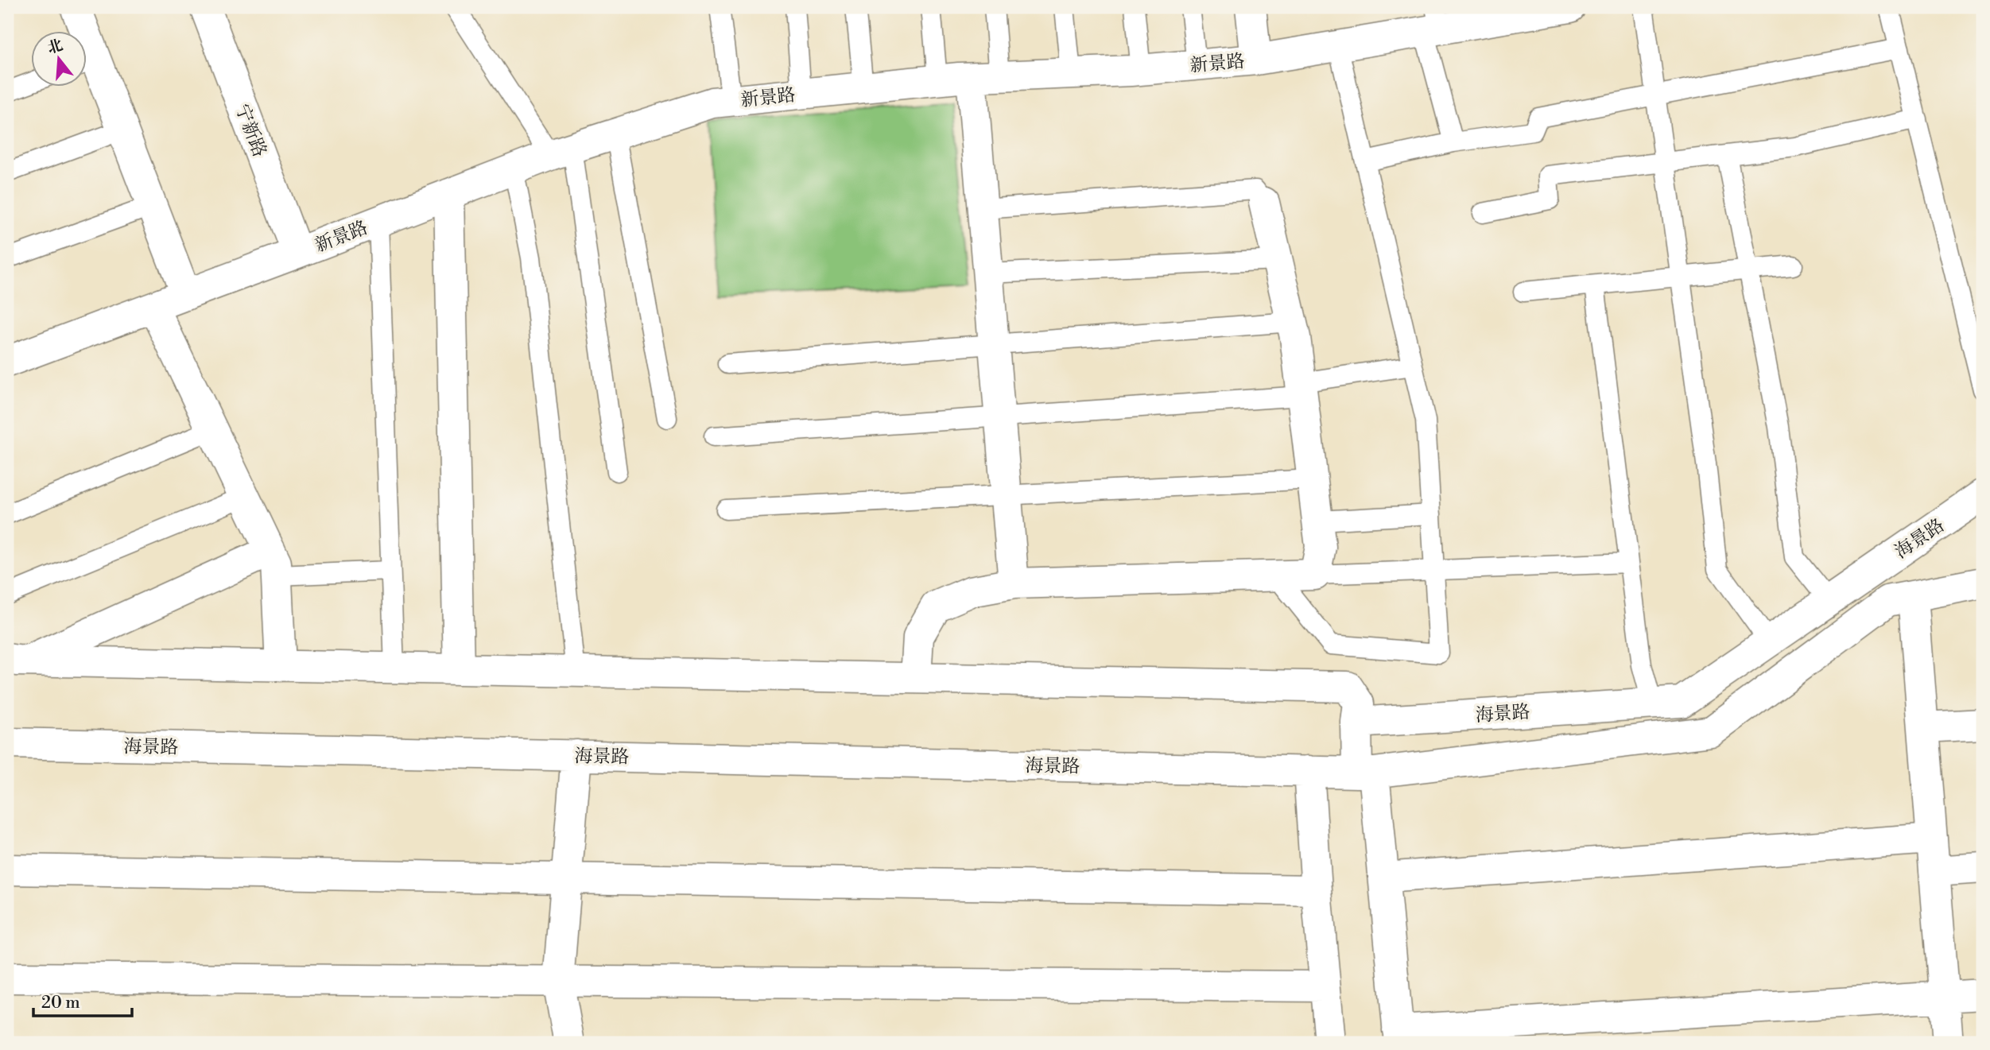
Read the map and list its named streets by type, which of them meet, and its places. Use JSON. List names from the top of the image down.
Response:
{
  "streets": {
    "street": ["新景路", "宁新路", "海景路"]
  },
  "crossings": [
    ["新景路", "宁新路"]
  ],
  "scale_bar": "20 m",
  "north": "top"
}
